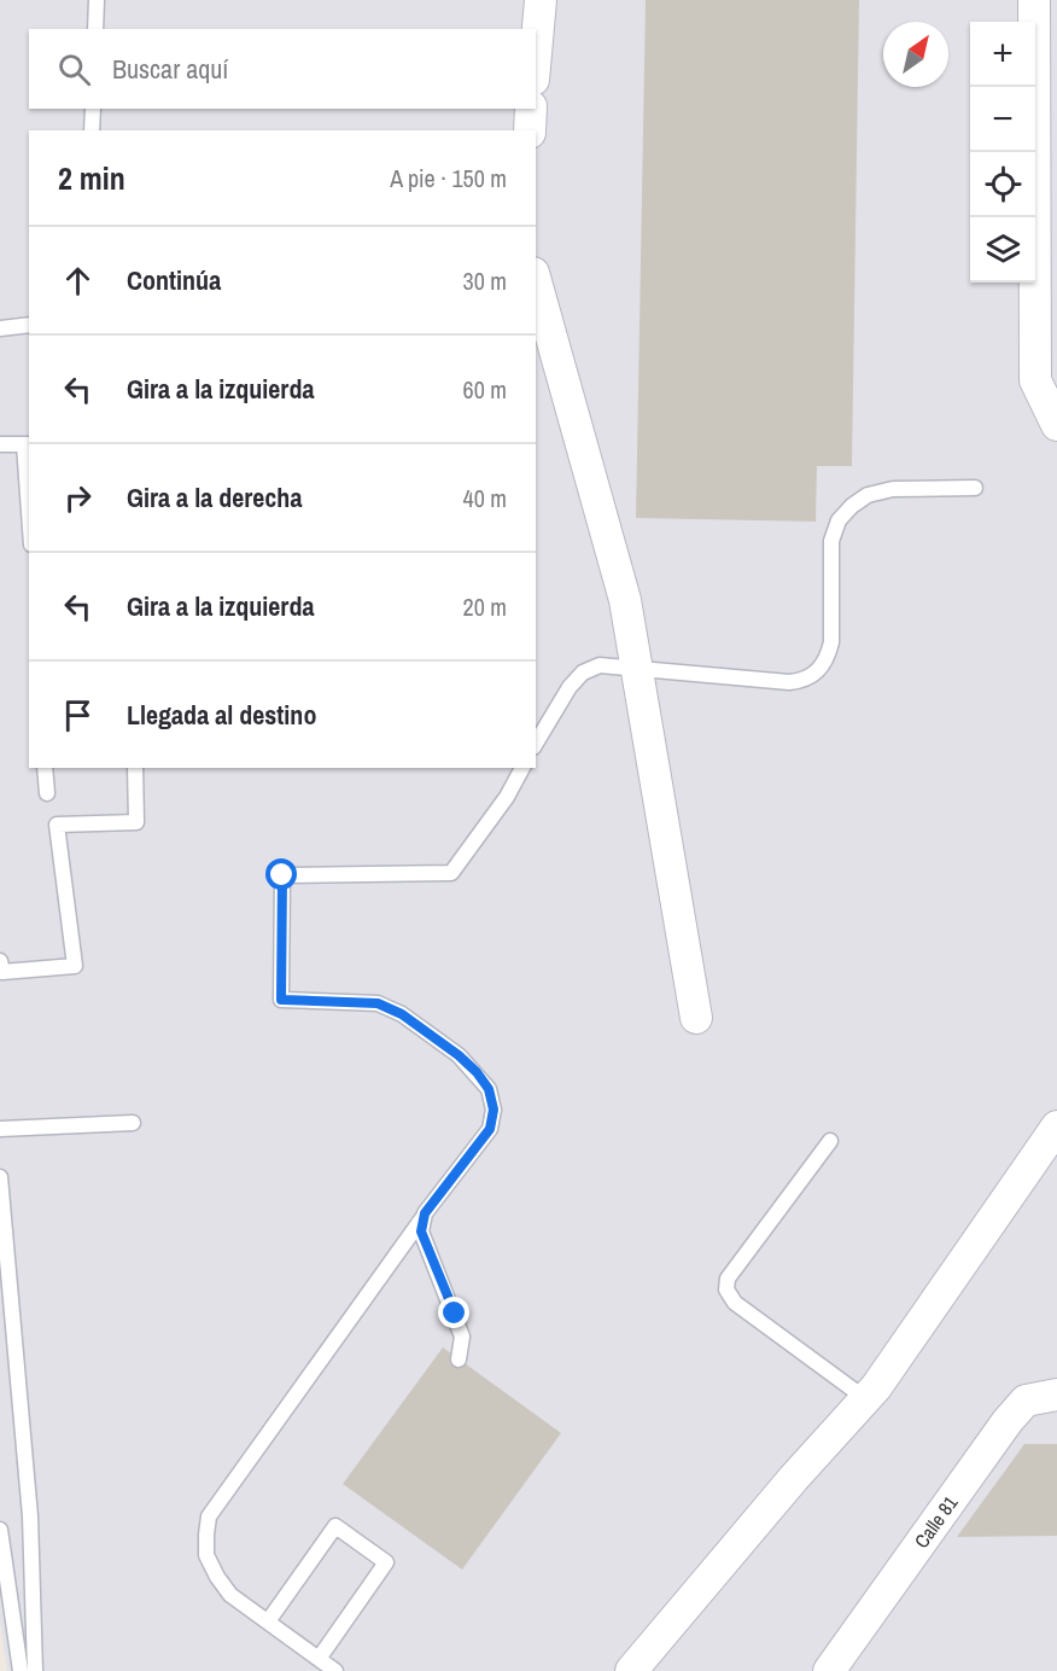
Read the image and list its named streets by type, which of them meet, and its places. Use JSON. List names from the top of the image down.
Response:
{
  "streets": {
    "street": ["Calle 81"]
  },
  "north": "top right",
  "page": {
    "map_buttons": ["+", "−"],
    "search": "Buscar aquí",
    "heading": ["2 min", "A pie · 150 m"],
    "list": [
      ["Continúa", "30 m"],
      ["Gira a la izquierda", "60 m"],
      ["Gira a la derecha", "40 m"],
      ["Gira a la izquierda", "20 m"],
      "Llegada al destino"
    ]
  }
}
